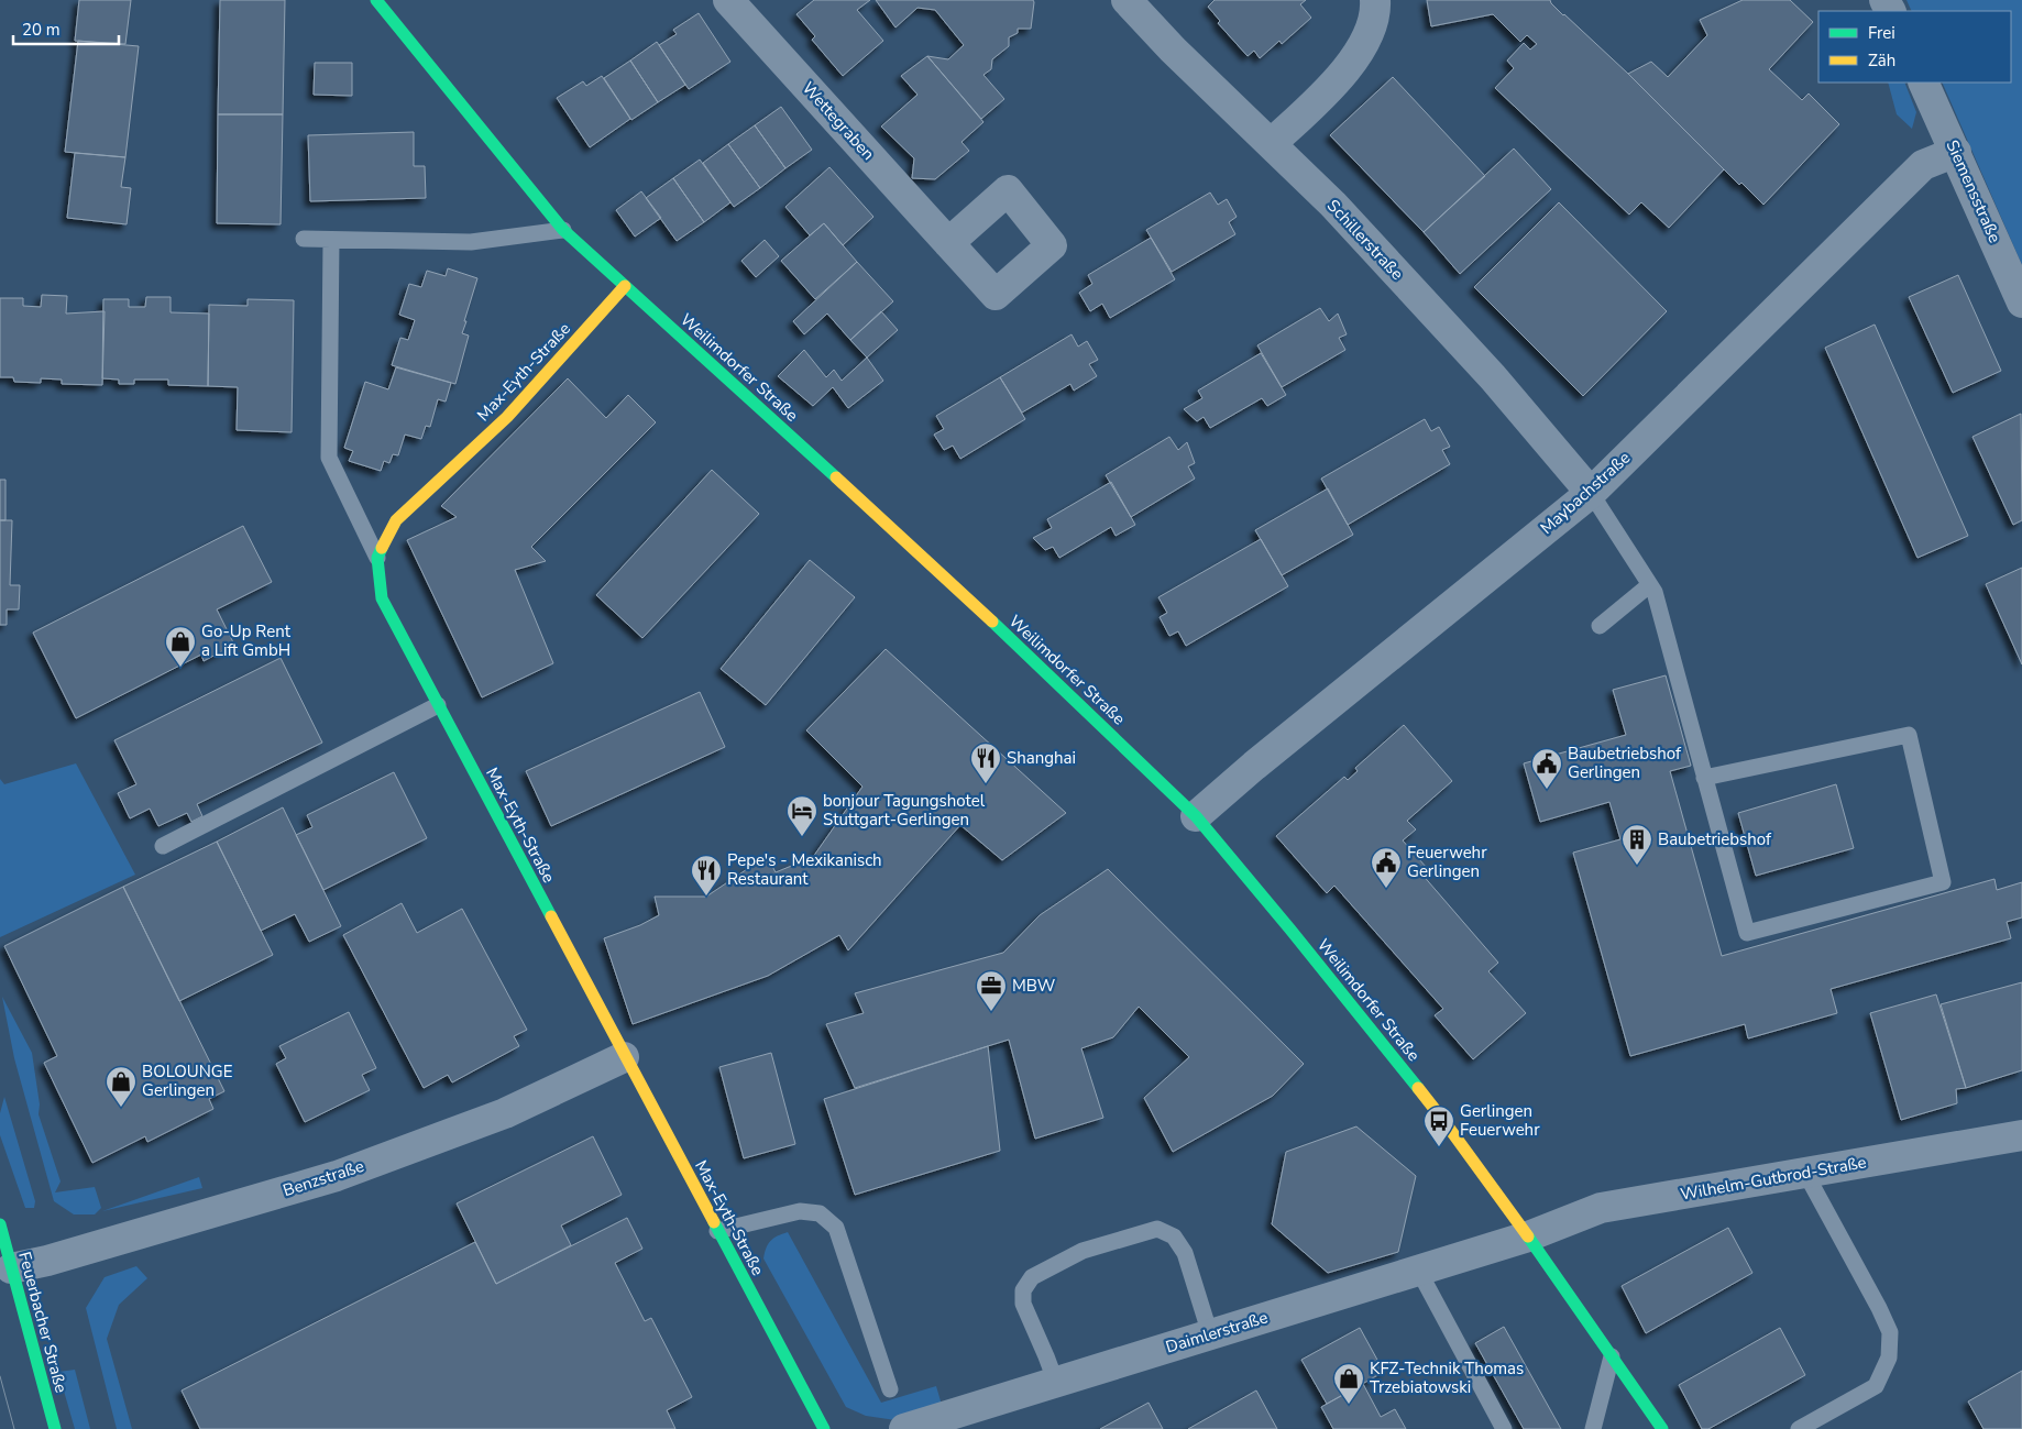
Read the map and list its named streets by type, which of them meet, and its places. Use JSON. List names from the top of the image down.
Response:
{
  "streets": {
    "main road": ["Weilimdorfer Straße", "Max-Eyth-Straße", "Feuerbacher Straße"],
    "street": [
      "Wettegraben",
      "Siemensstraße",
      "Schillerstraße",
      "Maybachstraße",
      "Benzstraße",
      "Wilhelm-Gutbrod-Straße",
      "Daimlerstraße"
    ]
  },
  "crossings": [
    ["Siemensstraße", "Maybachstraße"],
    ["Schillerstraße", "Maybachstraße"],
    ["Weilimdorfer Straße", "Max-Eyth-Straße"],
    ["Weilimdorfer Straße", "Maybachstraße"],
    ["Weilimdorfer Straße", "Wilhelm-Gutbrod-Straße"],
    ["Weilimdorfer Straße", "Daimlerstraße"],
    ["Max-Eyth-Straße", "Benzstraße"],
    ["Benzstraße", "Feuerbacher Straße"],
    ["Wilhelm-Gutbrod-Straße", "Daimlerstraße"]
  ],
  "places": {
    "shop": ["Go-Up Rent a Lift GmbH", "BOLOUNGE Gerlingen", "KFZ-Technik Thomas Trzebiatowski"],
    "restaurant": ["Shanghai", "Pepe's - Mexikanisch Restaurant"],
    "public building": ["Baubetriebshof Gerlingen", "Feuerwehr Gerlingen"],
    "hotel": ["bonjour Tagungshotel Stuttgart-Gerlingen"],
    "building": ["Baubetriebshof"],
    "office": ["MBW"],
    "bus stop": ["Gerlingen Feuerwehr"]
  },
  "legend": ["Frei", "Zäh"],
  "scale_bar": "20 m"
}
